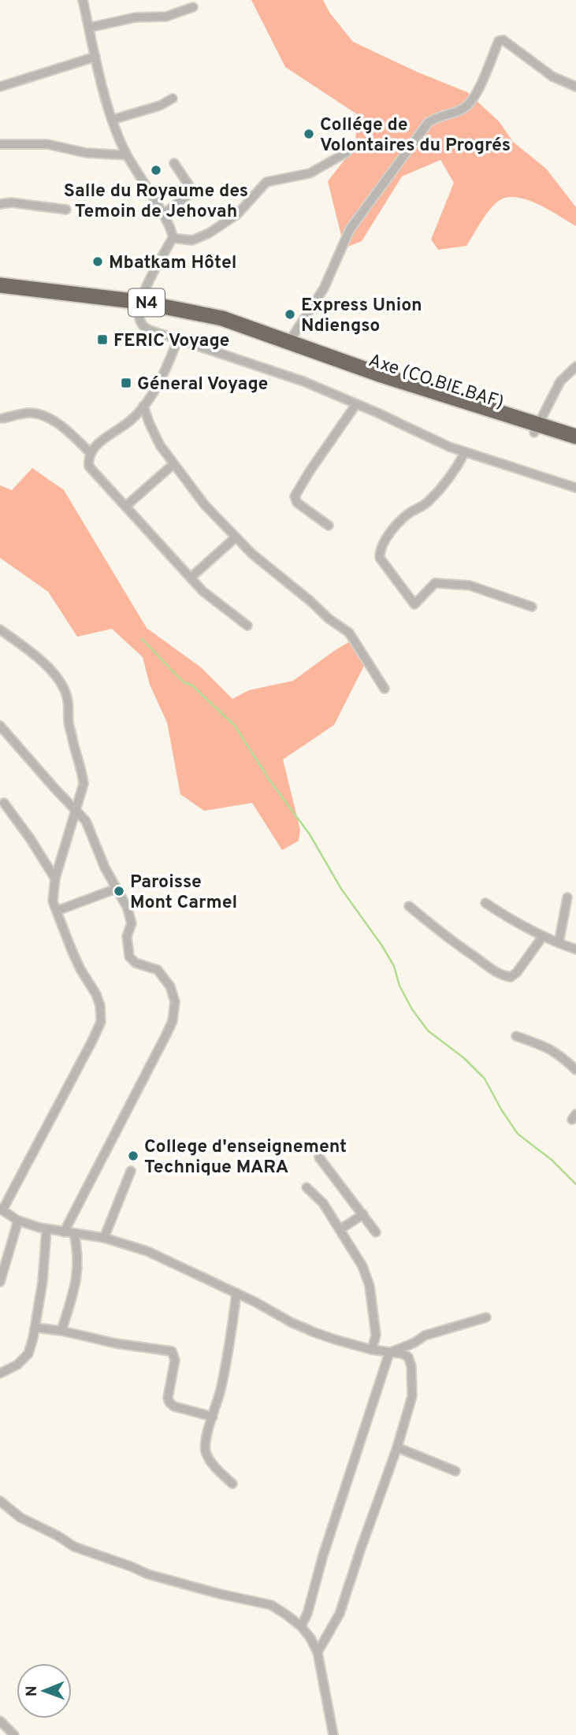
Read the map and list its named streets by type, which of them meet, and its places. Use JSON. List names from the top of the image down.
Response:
{
  "streets": {
    "highway": ["N4", "Axe (CO.BIE.BAF)"]
  },
  "crossings": [
    ["N4", "Axe (CO.BIE.BAF)"]
  ],
  "places": {
    "other": [
      "Collége de Volontaires du Progrés",
      "Salle du Royaume des Temoin de Jehovah",
      "Mbatkam Hôtel",
      "Express Union Ndiengso",
      "Paroisse Mont Carmel",
      "College d'enseignement Technique MARA"
    ],
    "transit": ["FERIC Voyage", "Géneral Voyage"]
  },
  "north": "left"
}
